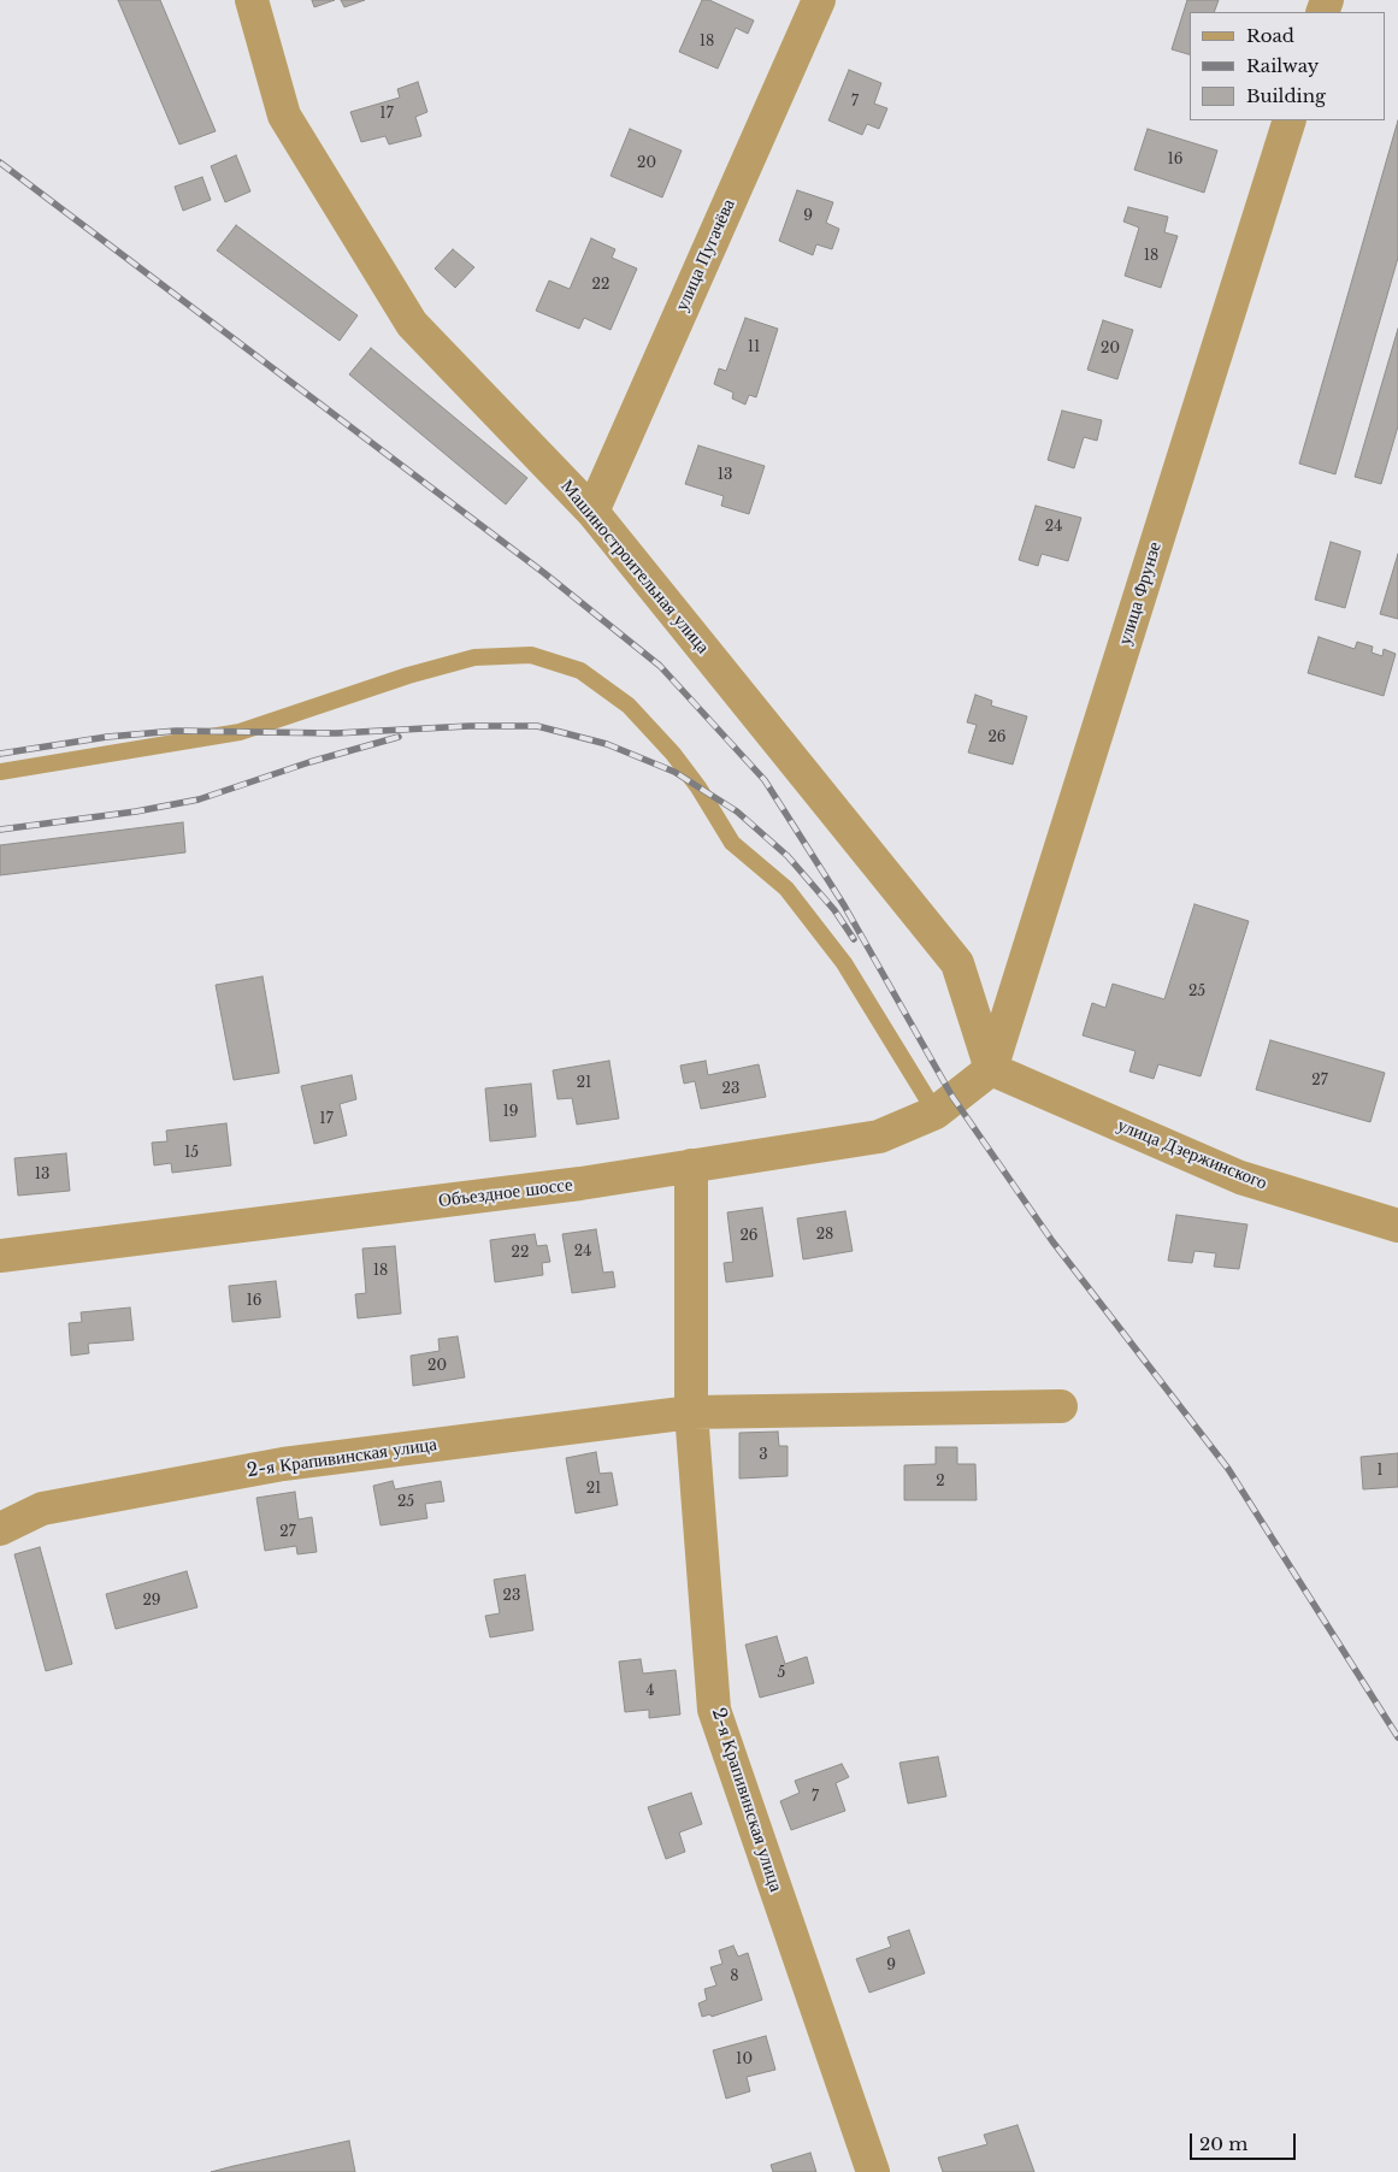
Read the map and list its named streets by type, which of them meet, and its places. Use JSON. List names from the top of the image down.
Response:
{
  "streets": {
    "street": [
      "улица Пугачёва",
      "Машиностроительная улица",
      "улица Фрунзе",
      "улица Дзержинского",
      "Объездное шоссе",
      "2-я Крапивинская улица"
    ]
  },
  "crossings": [
    ["улица Пугачёва", "Машиностроительная улица"],
    ["Машиностроительная улица", "улица Фрунзе"],
    ["Машиностроительная улица", "улица Дзержинского"],
    ["Машиностроительная улица", "Объездное шоссе"],
    ["улица Фрунзе", "улица Дзержинского"],
    ["улица Фрунзе", "Объездное шоссе"],
    ["улица Дзержинского", "Объездное шоссе"],
    ["Объездное шоссе", "2-я Крапивинская улица"]
  ],
  "house_numbers": [
    "18",
    "7",
    "17",
    "16",
    "20",
    "9",
    "18",
    "22",
    "11",
    "20",
    "13",
    "24",
    "26",
    "25",
    "27",
    "21",
    "23",
    "19",
    "17",
    "15",
    "13",
    "28",
    "26",
    "24",
    "22",
    "18",
    "16",
    "20",
    "3",
    "1",
    "2",
    "21",
    "25",
    "27",
    "23",
    "29",
    "5",
    "4",
    "7",
    "9",
    "8",
    "10"
  ],
  "legend": ["Road", "Railway", "Building"],
  "scale_bar": "20 m"
}
